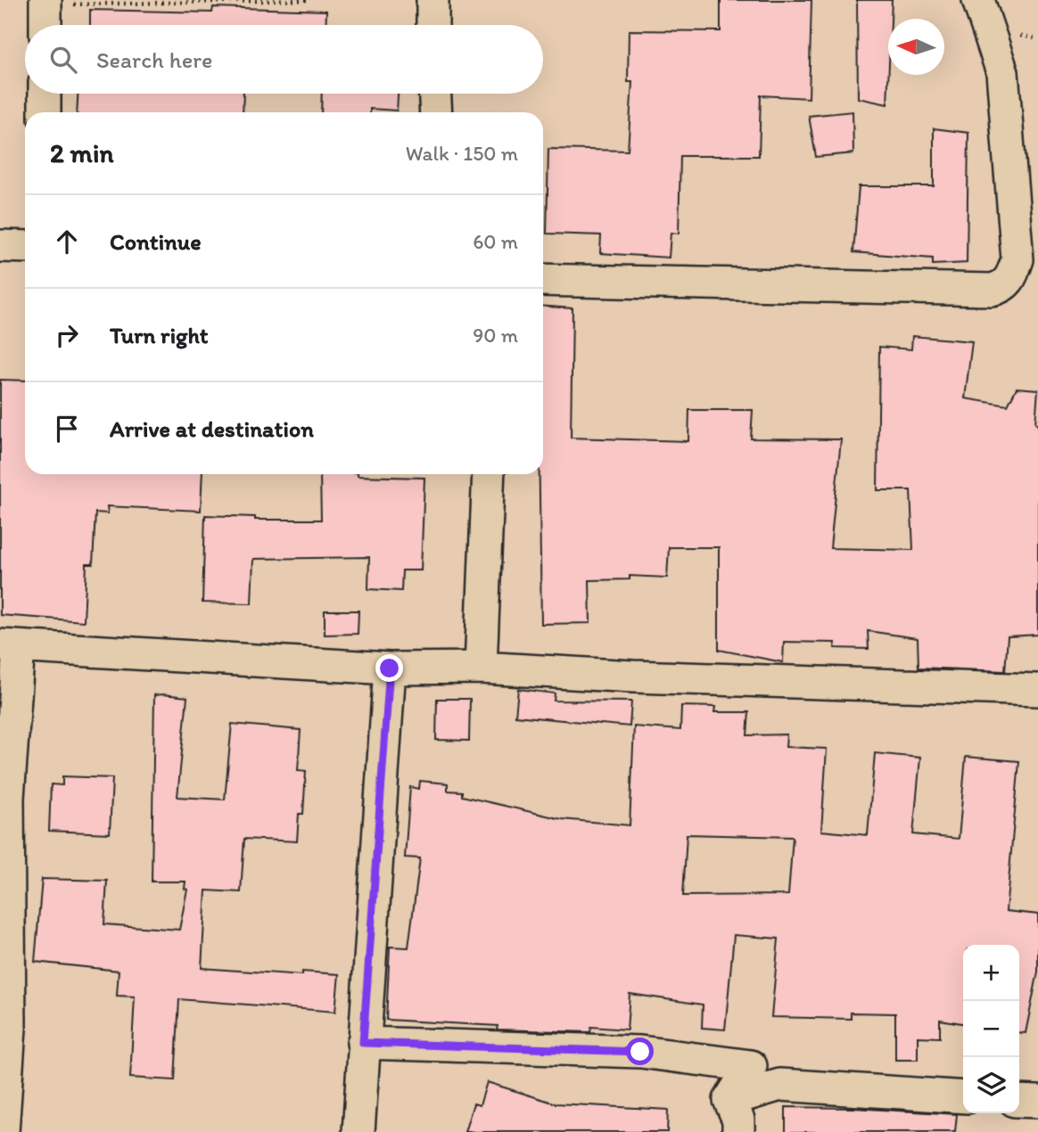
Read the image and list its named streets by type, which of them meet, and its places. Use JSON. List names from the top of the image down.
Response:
{
  "north": "left",
  "page": {
    "search": "Search here",
    "heading": ["2 min", "Walk · 150 m"],
    "list": [
      ["Continue", "60 m"],
      ["Turn right", "90 m"],
      "Arrive at destination"
    ],
    "map_buttons": ["+", "−"]
  }
}
